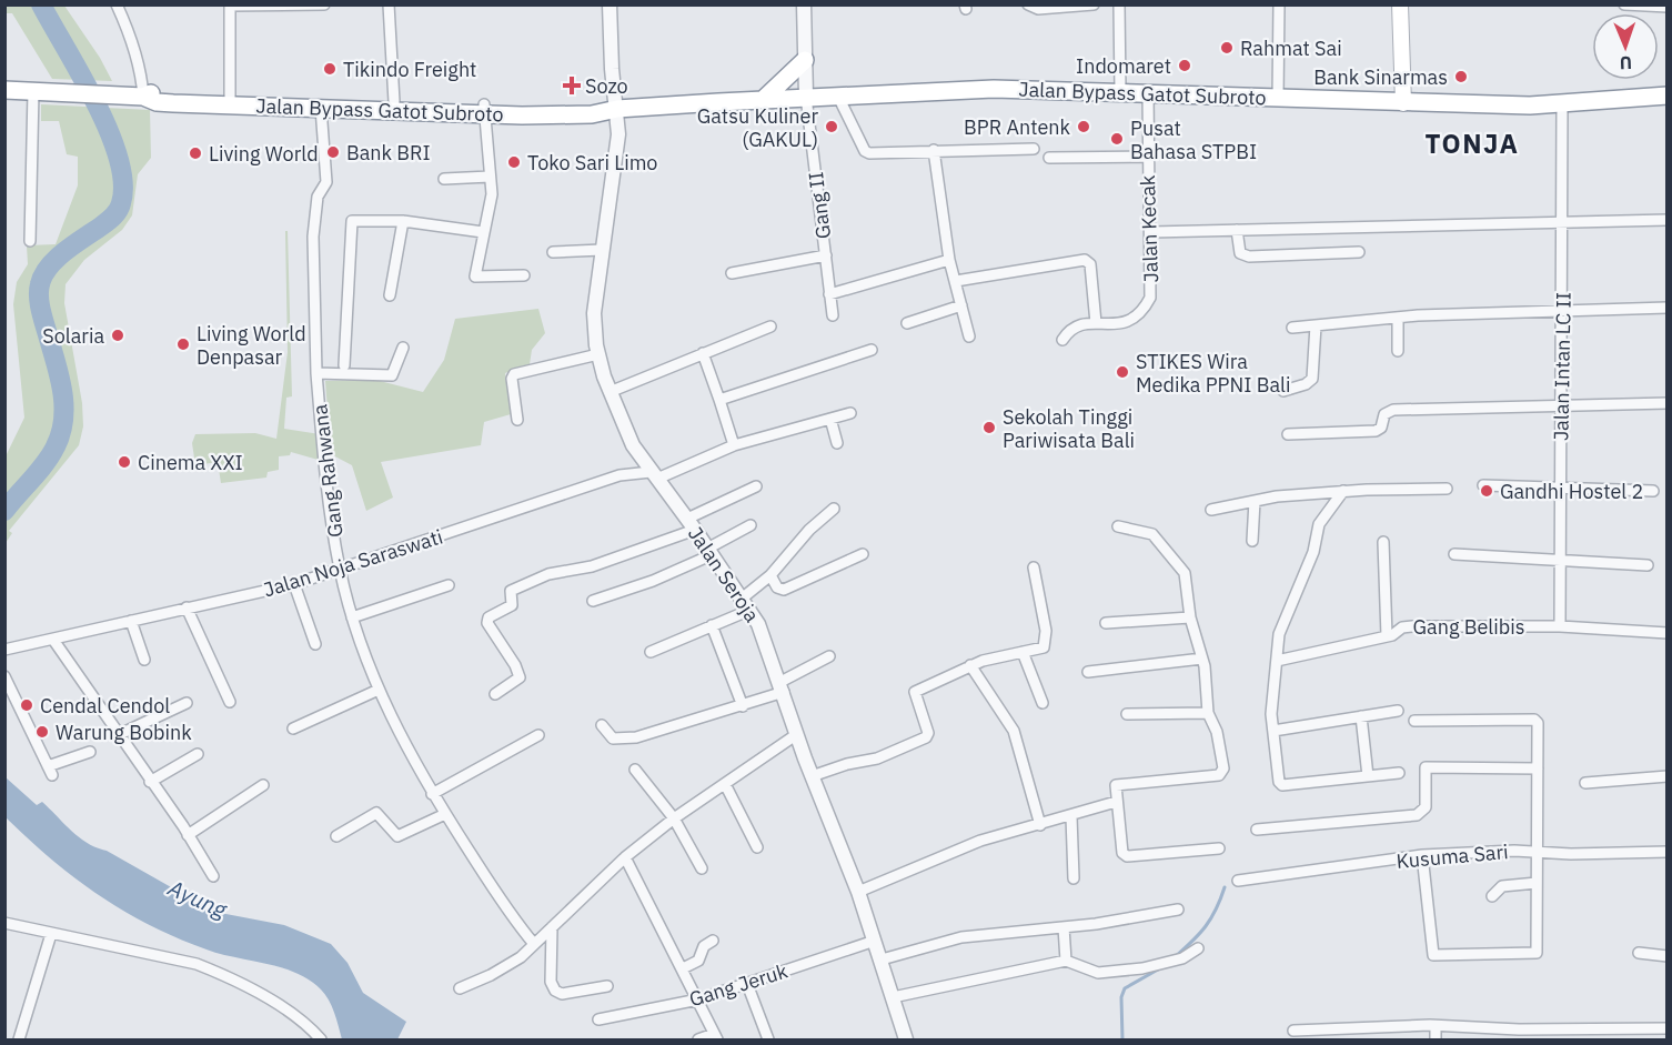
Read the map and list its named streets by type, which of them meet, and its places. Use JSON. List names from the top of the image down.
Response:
{
  "streets": {
    "highway": ["Jalan Bypass Gatot Subroto"],
    "street": [
      "Gang II",
      "Jalan Kecak",
      "Jalan Intan LC II",
      "Gang Rahwana",
      "Jalan Noja Saraswati",
      "Jalan Seroja",
      "Gang Belibis",
      "Kusuma Sari",
      "Gang Jeruk"
    ]
  },
  "crossings": [
    ["Jalan Bypass Gatot Subroto", "Gang II"],
    ["Jalan Bypass Gatot Subroto", "Jalan Kecak"],
    ["Jalan Bypass Gatot Subroto", "Jalan Intan LC II"],
    ["Jalan Bypass Gatot Subroto", "Gang Rahwana"],
    ["Jalan Bypass Gatot Subroto", "Jalan Seroja"],
    ["Jalan Intan LC II", "Gang Belibis"],
    ["Gang Rahwana", "Jalan Noja Saraswati"],
    ["Jalan Noja Saraswati", "Jalan Seroja"],
    ["Jalan Seroja", "Gang Jeruk"]
  ],
  "districts": ["TONJA"],
  "water": ["Ayung"],
  "places": {
    "other": [
      "Rahmat Sai",
      "Indomaret",
      "Tikindo Freight",
      "Bank Sinarmas",
      "Gatsu Kuliner (GAKUL)",
      "BPR Antenk",
      "Pusat Bahasa STPBI",
      "Bank BRI",
      "Living World",
      "Toko Sari Limo",
      "Solaria",
      "Living World Denpasar",
      "STIKES Wira Medika PPNI Bali",
      "Sekolah Tinggi Pariwisata Bali",
      "Cinema XXI",
      "Gandhi Hostel 2",
      "Cendal Cendol",
      "Warung Bobink"
    ],
    "health": ["Sozo"]
  },
  "north": "bottom"
}
